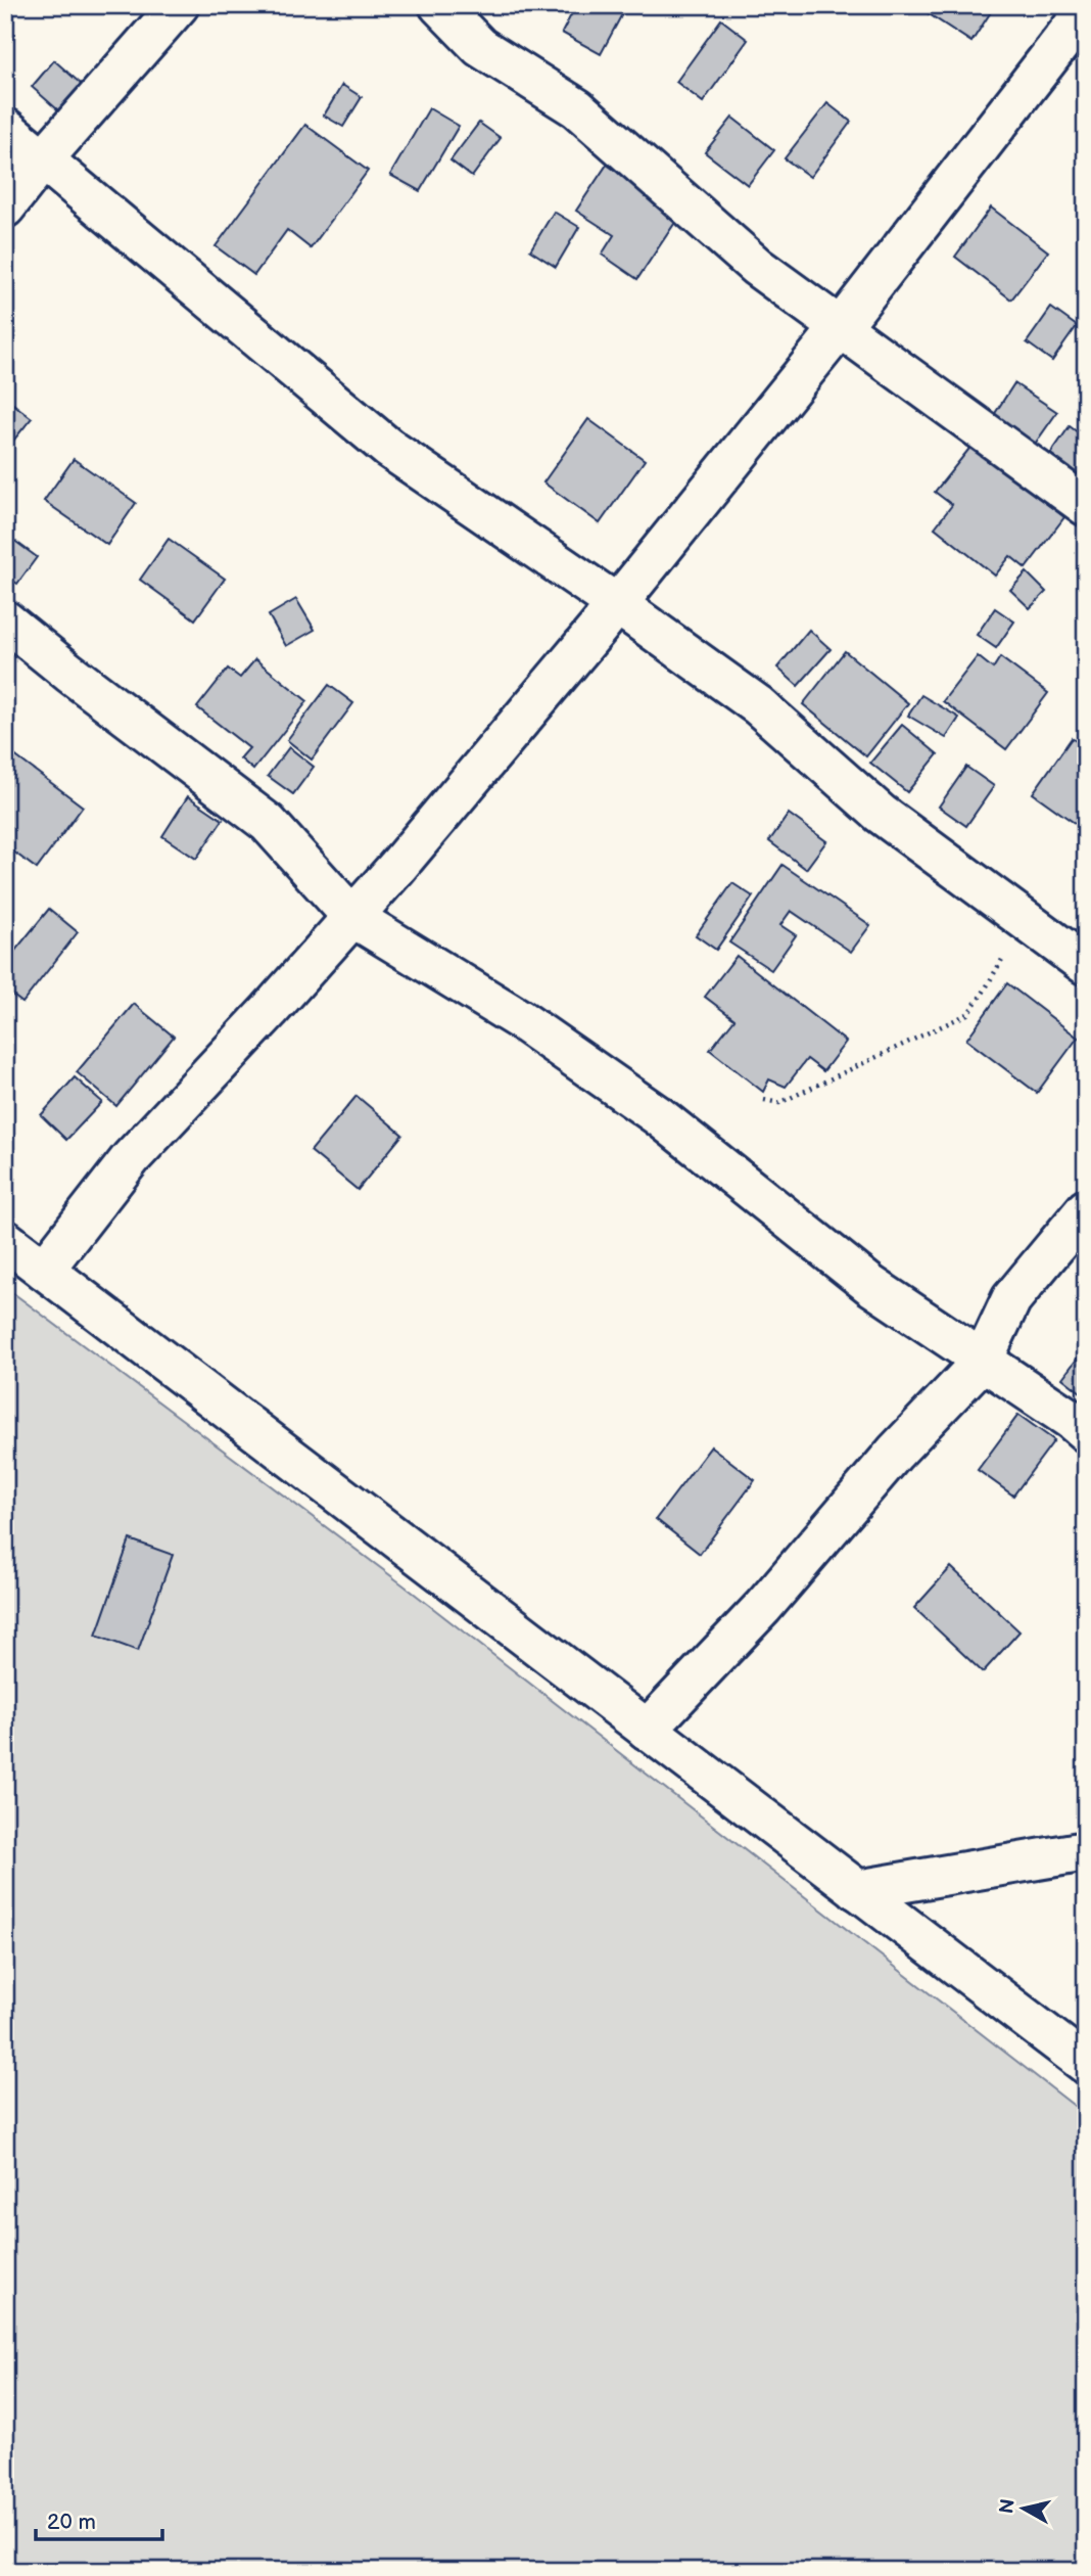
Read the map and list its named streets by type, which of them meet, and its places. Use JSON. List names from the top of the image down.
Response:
{
  "scale_bar": "20 m",
  "north": "left"
}
